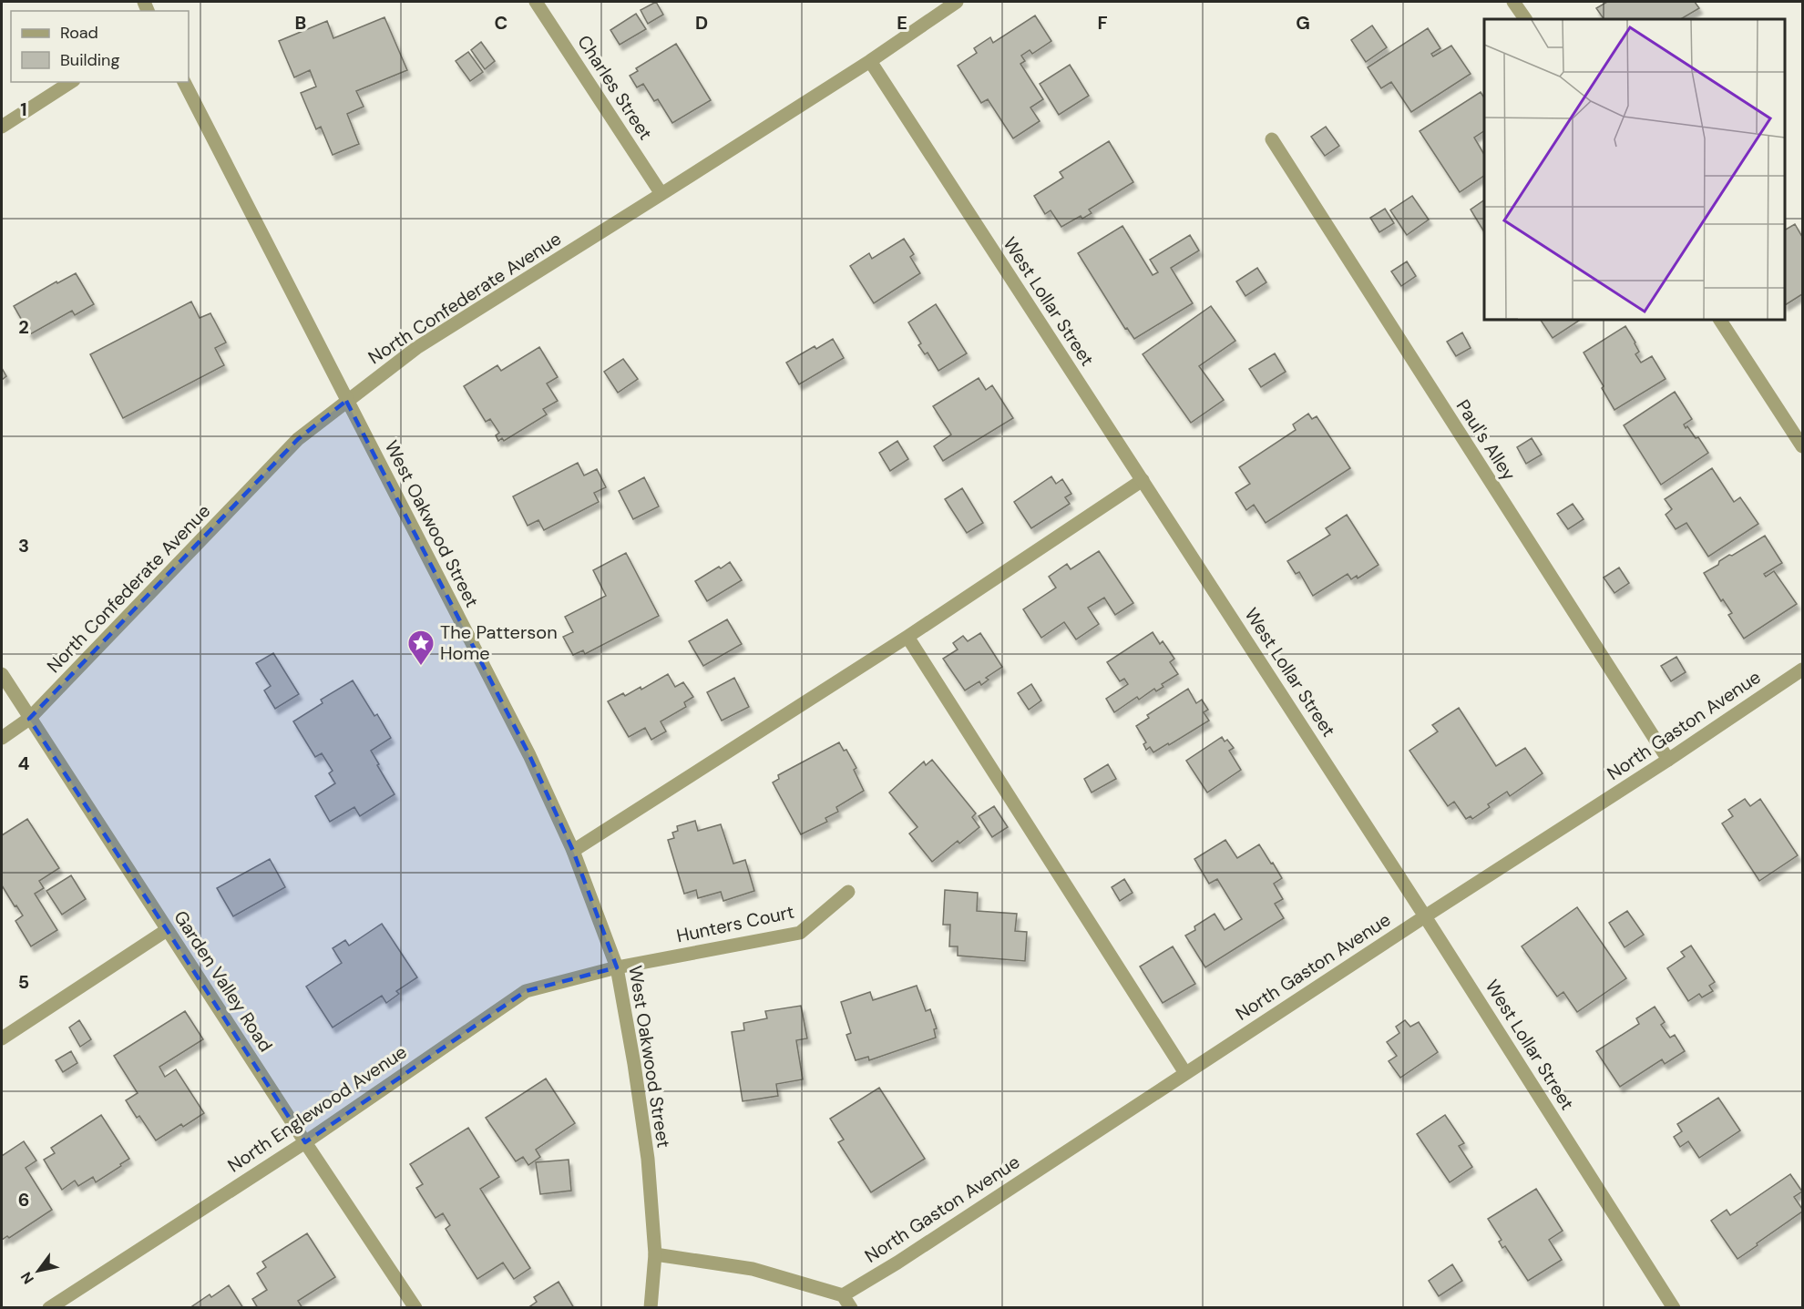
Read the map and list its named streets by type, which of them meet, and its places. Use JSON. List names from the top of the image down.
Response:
{
  "streets": {
    "street": [
      "Charles Street",
      "North Confederate Avenue",
      "West Lollar Street",
      "Paul's Alley",
      "West Oakwood Street",
      "North Gaston Avenue",
      "Hunters Court",
      "Garden Valley Road",
      "North Englewood Avenue"
    ]
  },
  "crossings": [
    ["Charles Street", "North Confederate Avenue"],
    ["North Confederate Avenue", "West Lollar Street"],
    ["North Confederate Avenue", "West Oakwood Street"],
    ["North Confederate Avenue", "Garden Valley Road"],
    ["West Lollar Street", "North Gaston Avenue"],
    ["Paul's Alley", "North Gaston Avenue"],
    ["West Oakwood Street", "Hunters Court"],
    ["West Oakwood Street", "North Englewood Avenue"],
    ["Hunters Court", "North Englewood Avenue"],
    ["Garden Valley Road", "North Englewood Avenue"]
  ],
  "places": {
    "place": ["The Patterson Home"]
  },
  "legend": ["Road", "Building"],
  "north": "bottom left",
  "grid": {
    "columns": [
      "B",
      "C",
      "D",
      "E",
      "F",
      "G"
    ],
    "rows": [
      "1",
      "2",
      "3",
      "4",
      "5",
      "6"
    ]
  }
}
